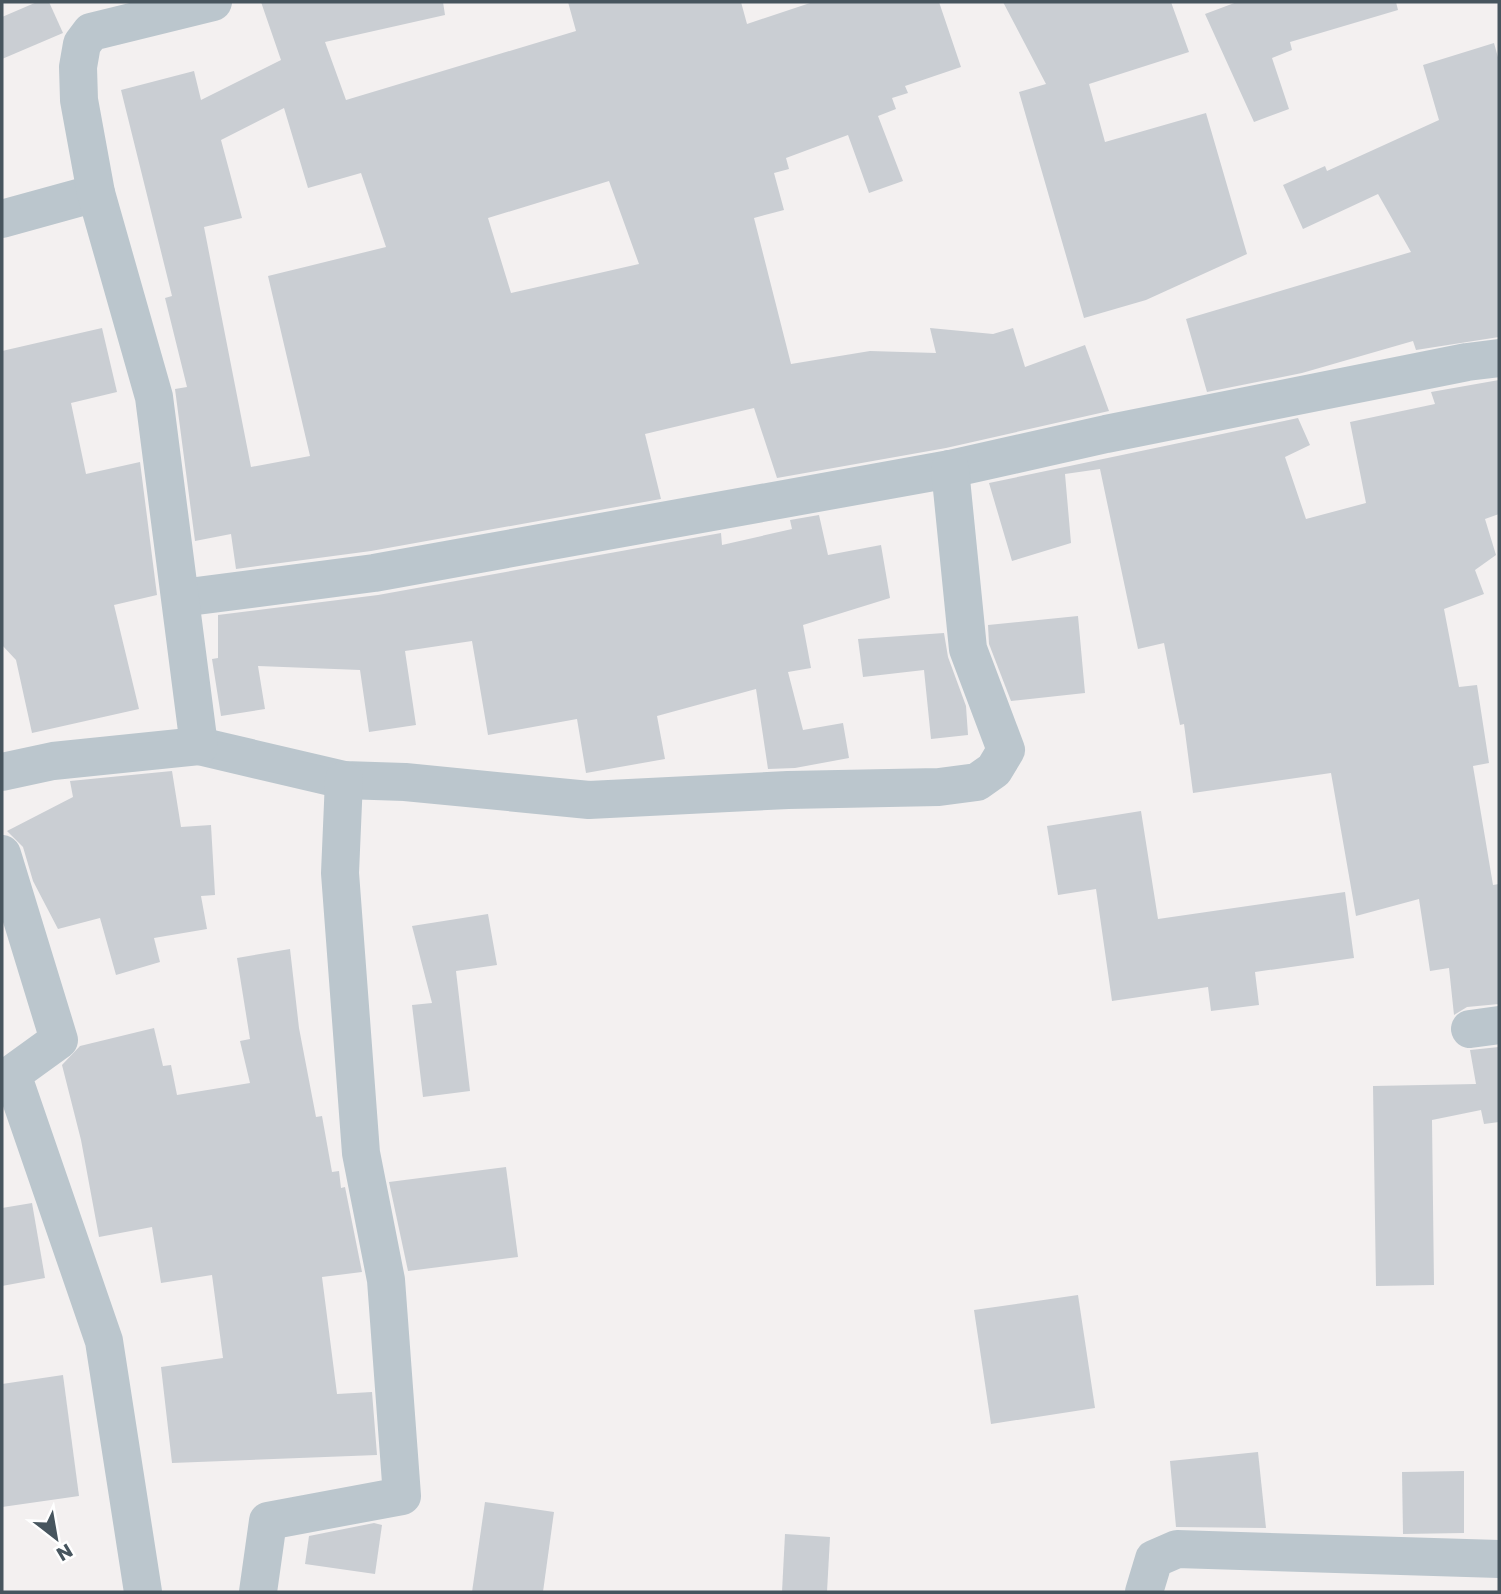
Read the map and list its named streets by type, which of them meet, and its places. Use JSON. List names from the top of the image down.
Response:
{
  "north": "bottom right"
}
